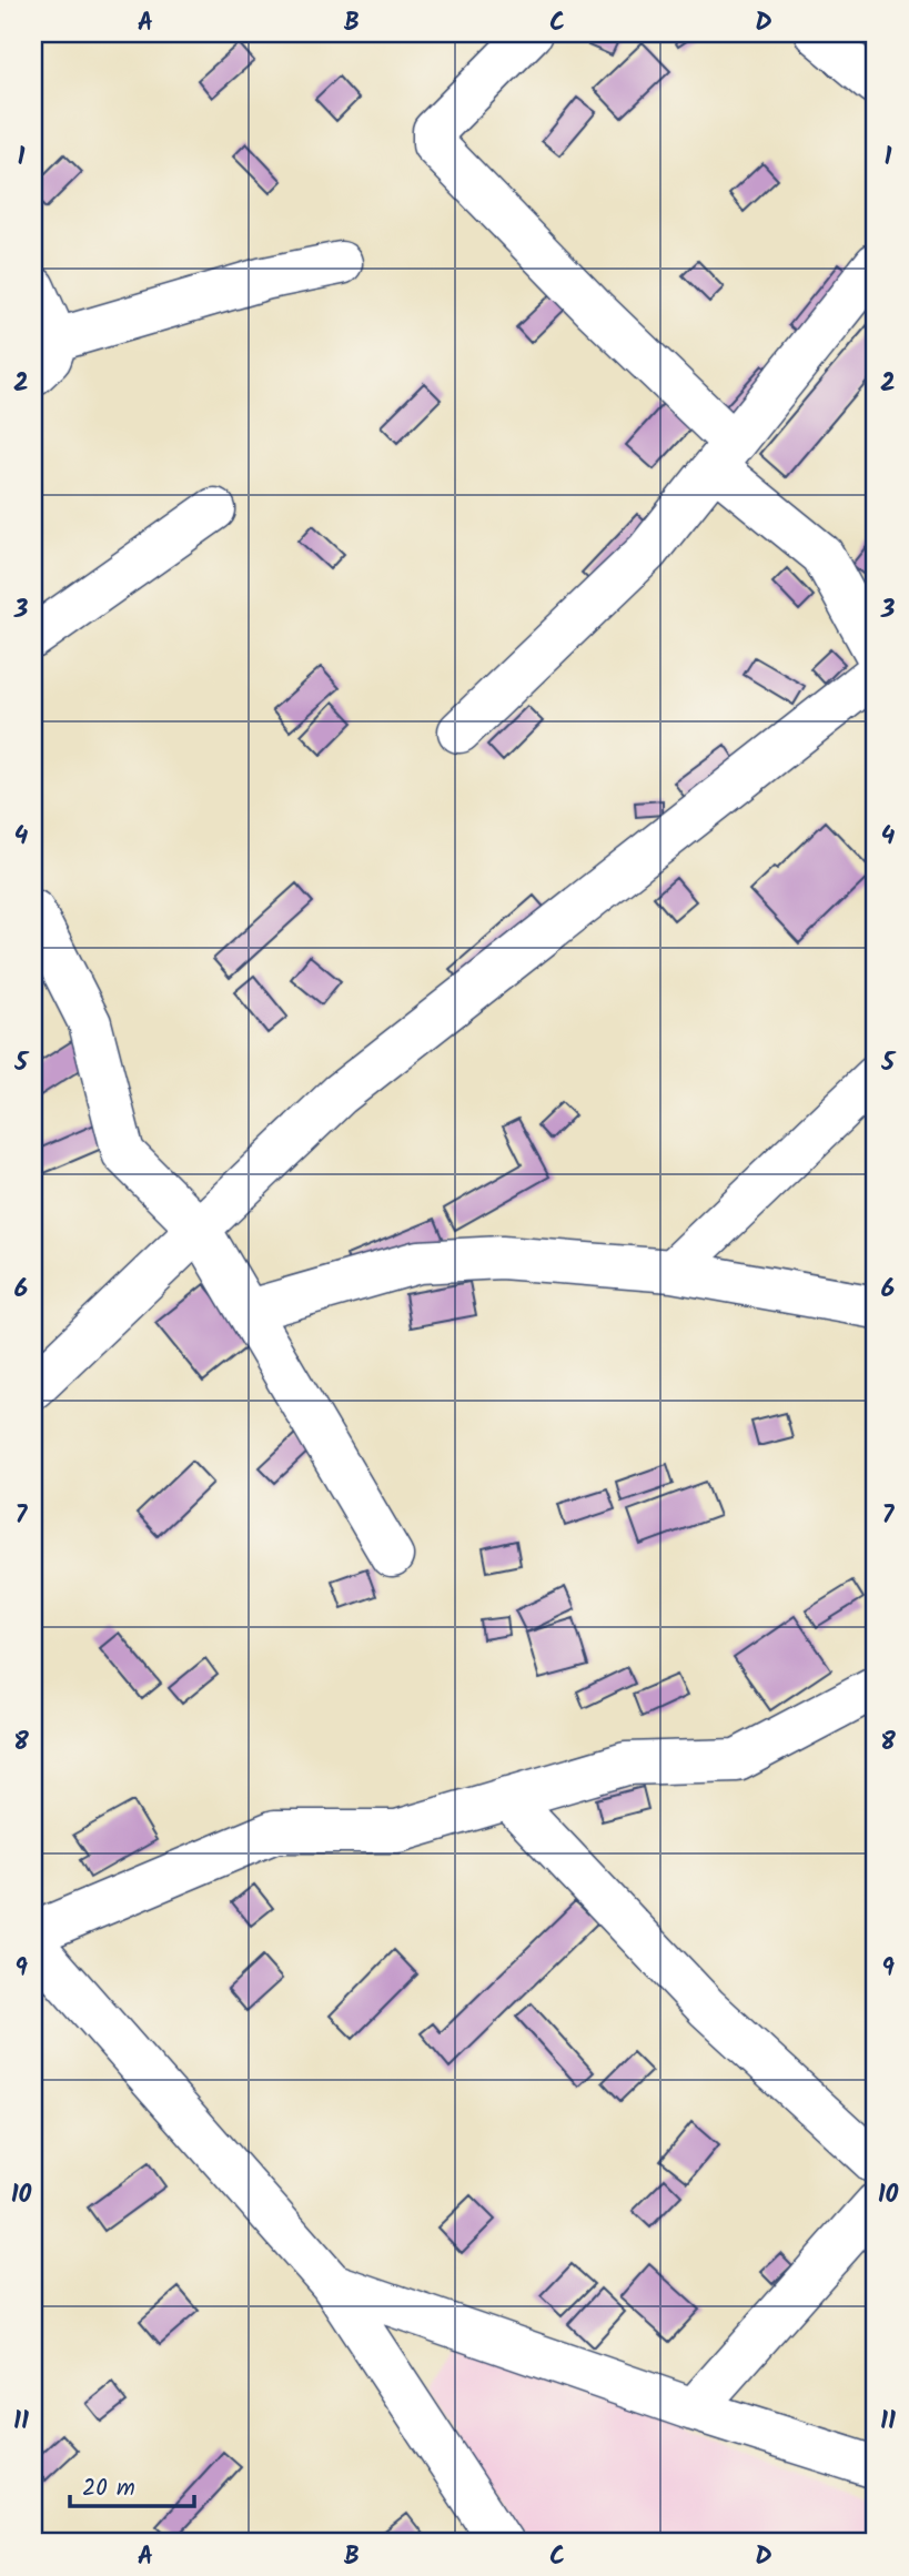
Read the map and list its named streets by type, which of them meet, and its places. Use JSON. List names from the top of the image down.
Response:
{
  "scale_bar": "20 m",
  "grid": {
    "columns": [
      "A",
      "B",
      "C",
      "D"
    ],
    "rows": [
      "1",
      "2",
      "3",
      "4",
      "5",
      "6",
      "7",
      "8",
      "9",
      "10",
      "11"
    ]
  }
}
